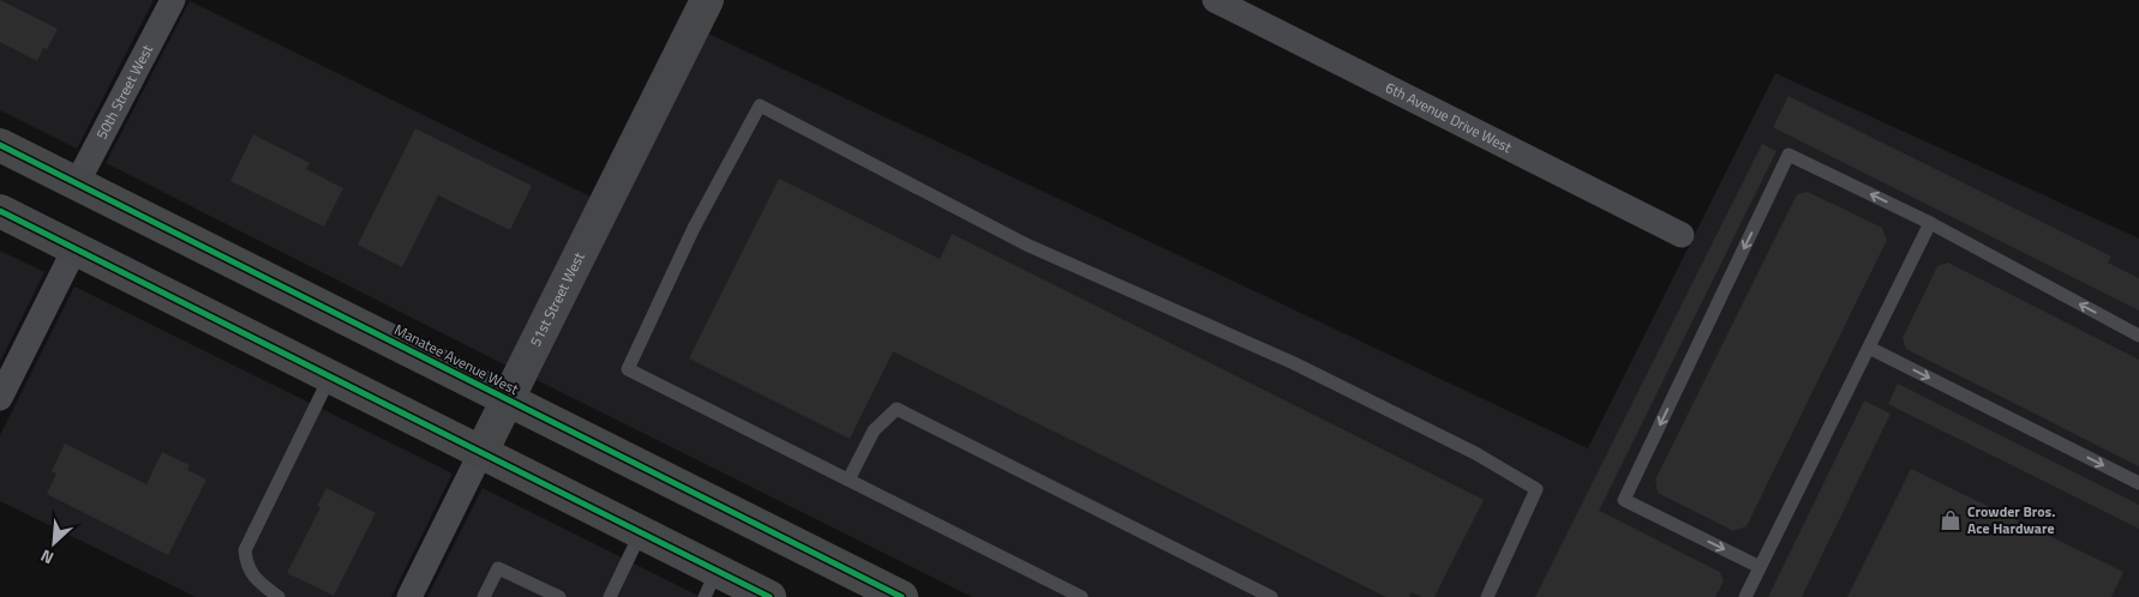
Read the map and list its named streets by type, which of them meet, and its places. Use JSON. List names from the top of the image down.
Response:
{
  "streets": {
    "main road": ["51st Street West", "Manatee Avenue West"],
    "street": ["50th Street West", "6th Avenue Drive West"]
  },
  "crossings": [
    ["50th Street West", "Manatee Avenue West"],
    ["51st Street West", "Manatee Avenue West"]
  ],
  "places": {
    "shop": ["Crowder Bros. Ace Hardware"]
  },
  "north": "bottom left"
}
